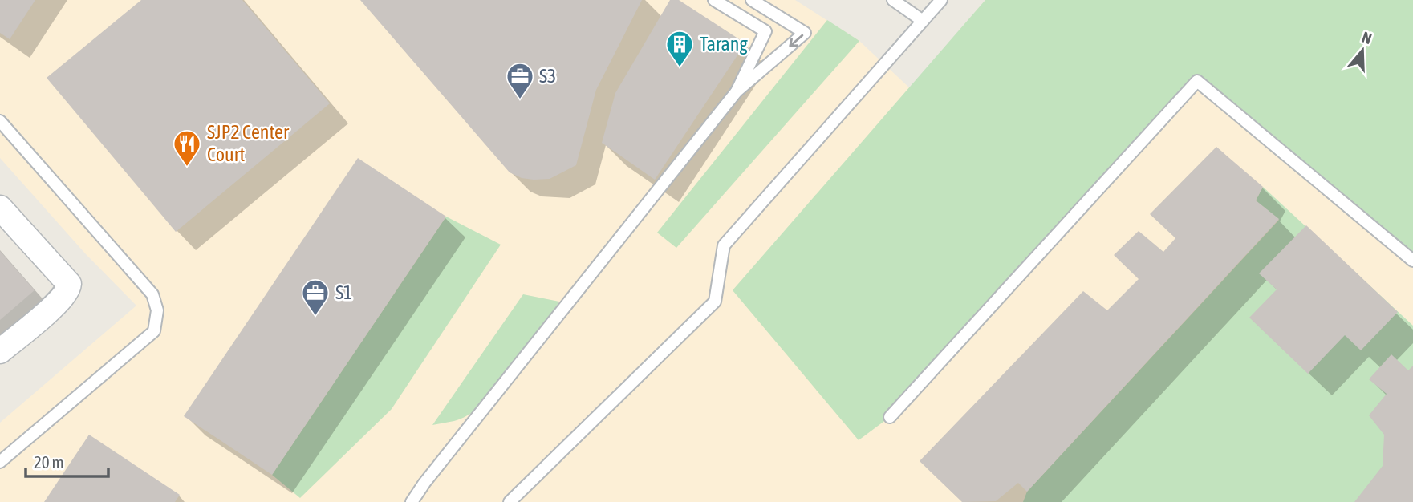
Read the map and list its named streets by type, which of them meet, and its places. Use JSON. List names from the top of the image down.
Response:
{
  "places": {
    "building": ["Tarang"],
    "office": ["S3", "S1"],
    "restaurant": ["SJP2 Center Court"]
  },
  "scale_bar": "20 m",
  "north": "top"
}
